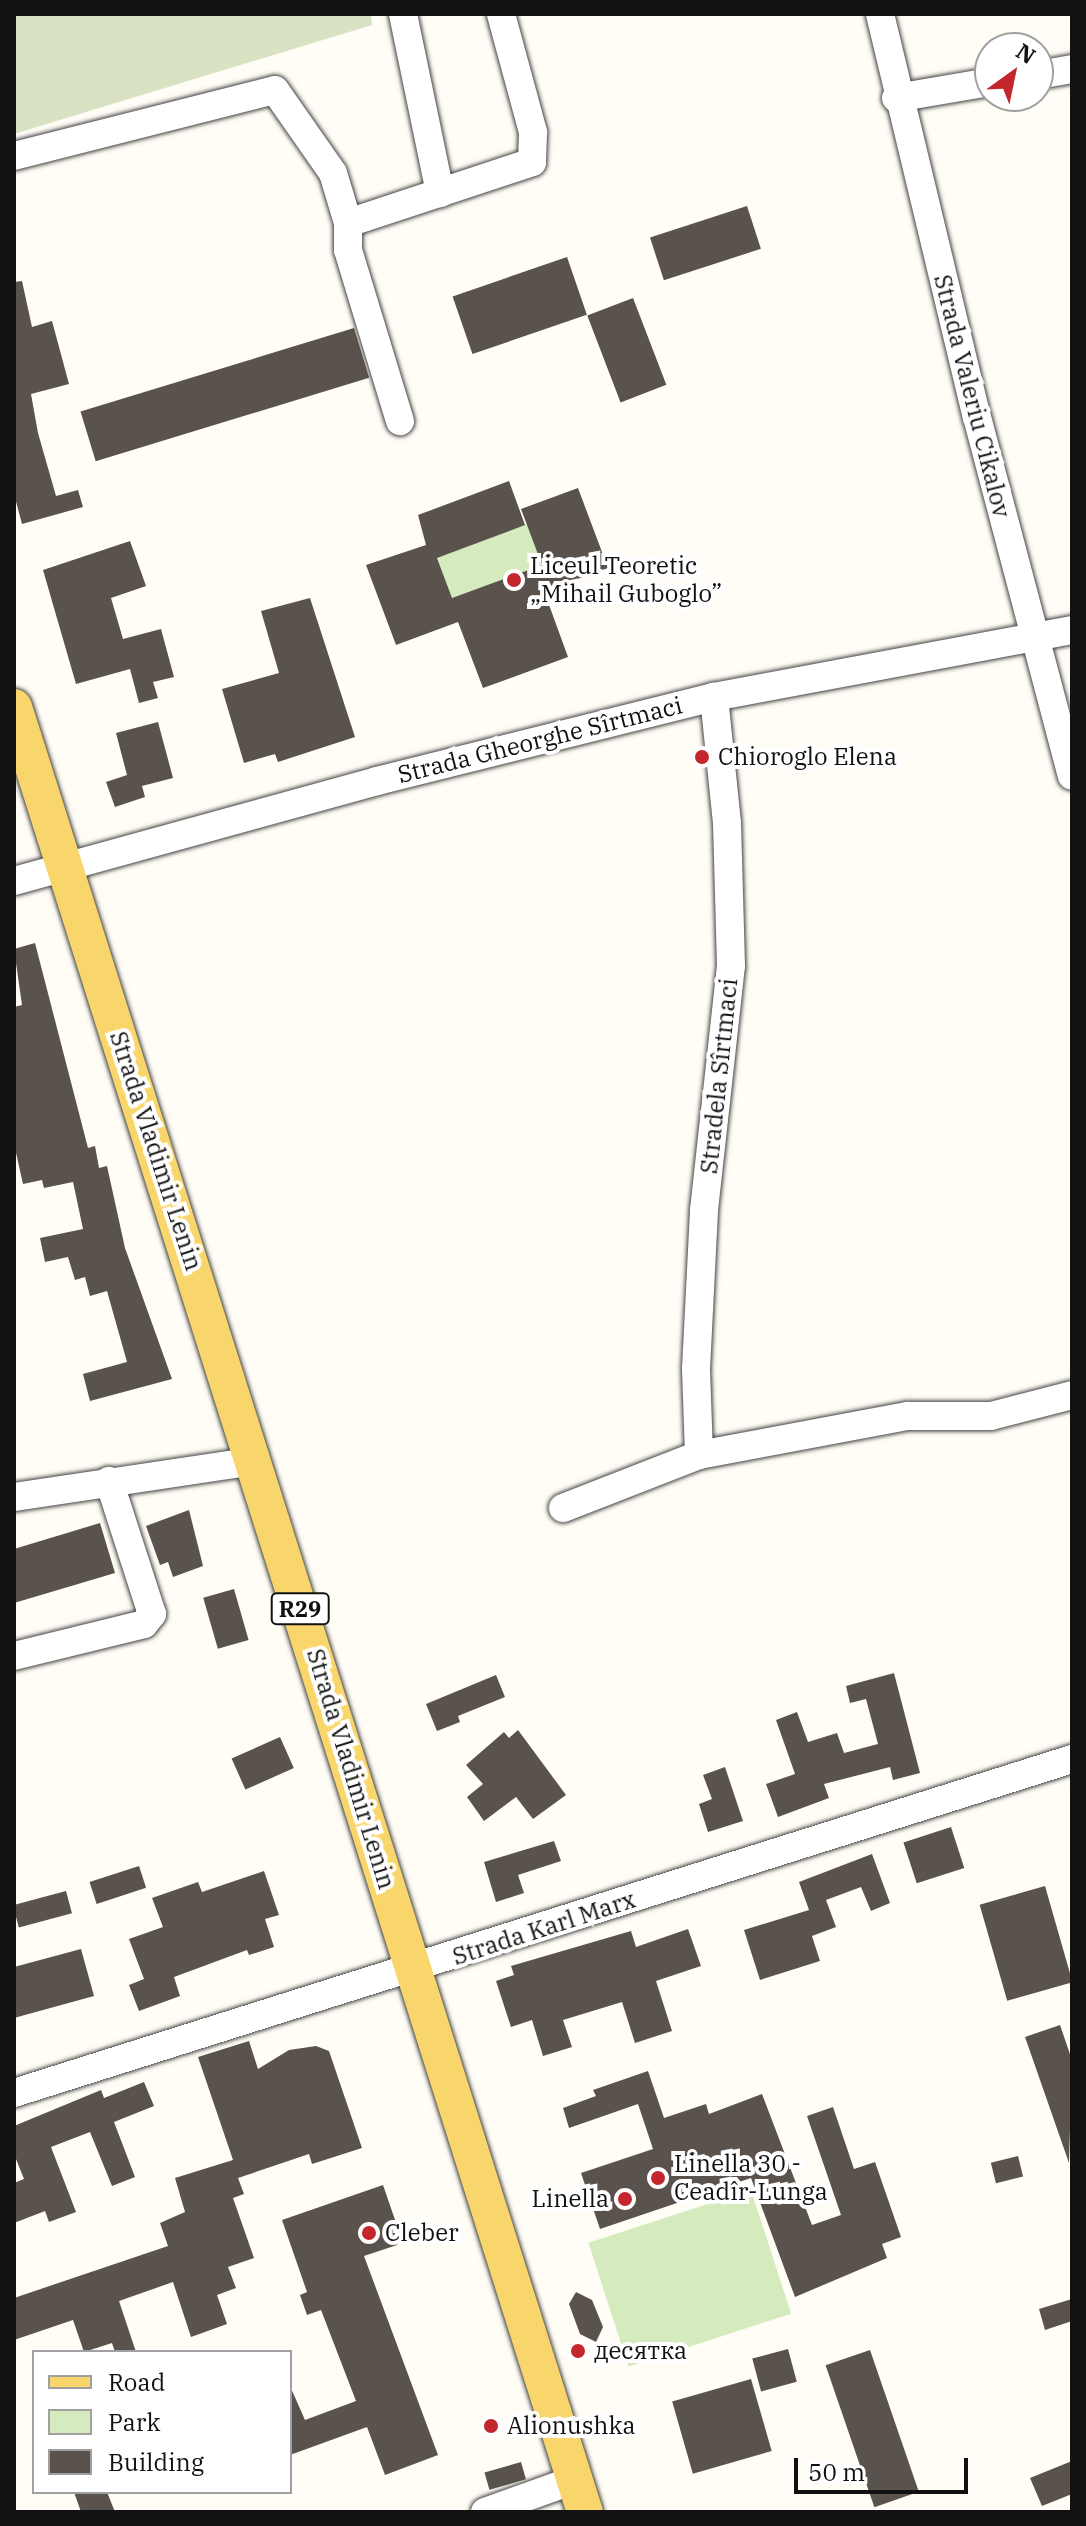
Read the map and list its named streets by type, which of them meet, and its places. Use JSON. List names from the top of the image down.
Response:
{
  "streets": {
    "main road": ["Strada Vladimir Lenin", "R29"],
    "street": [
      "Strada Valeriu Cikalov",
      "Strada Gheorghe Sîrtmaci",
      "Stradela Sîrtmaci",
      "Strada Karl Marx"
    ]
  },
  "crossings": [
    ["Strada Valeriu Cikalov", "Strada Gheorghe Sîrtmaci"],
    ["Strada Gheorghe Sîrtmaci", "Stradela Sîrtmaci"],
    ["Strada Gheorghe Sîrtmaci", "Strada Vladimir Lenin"],
    ["Strada Vladimir Lenin", "Strada Karl Marx"]
  ],
  "places": [
    "Liceul Teoretic „Mihail Guboglo”",
    "Chioroglo Elena",
    "Linella 30 - Ceadîr-Lunga",
    "Linella",
    "Cleber",
    "десятка",
    "Alionushka"
  ],
  "legend": ["Road", "Park", "Building"],
  "scale_bar": "50 m",
  "north": "top right"
}
